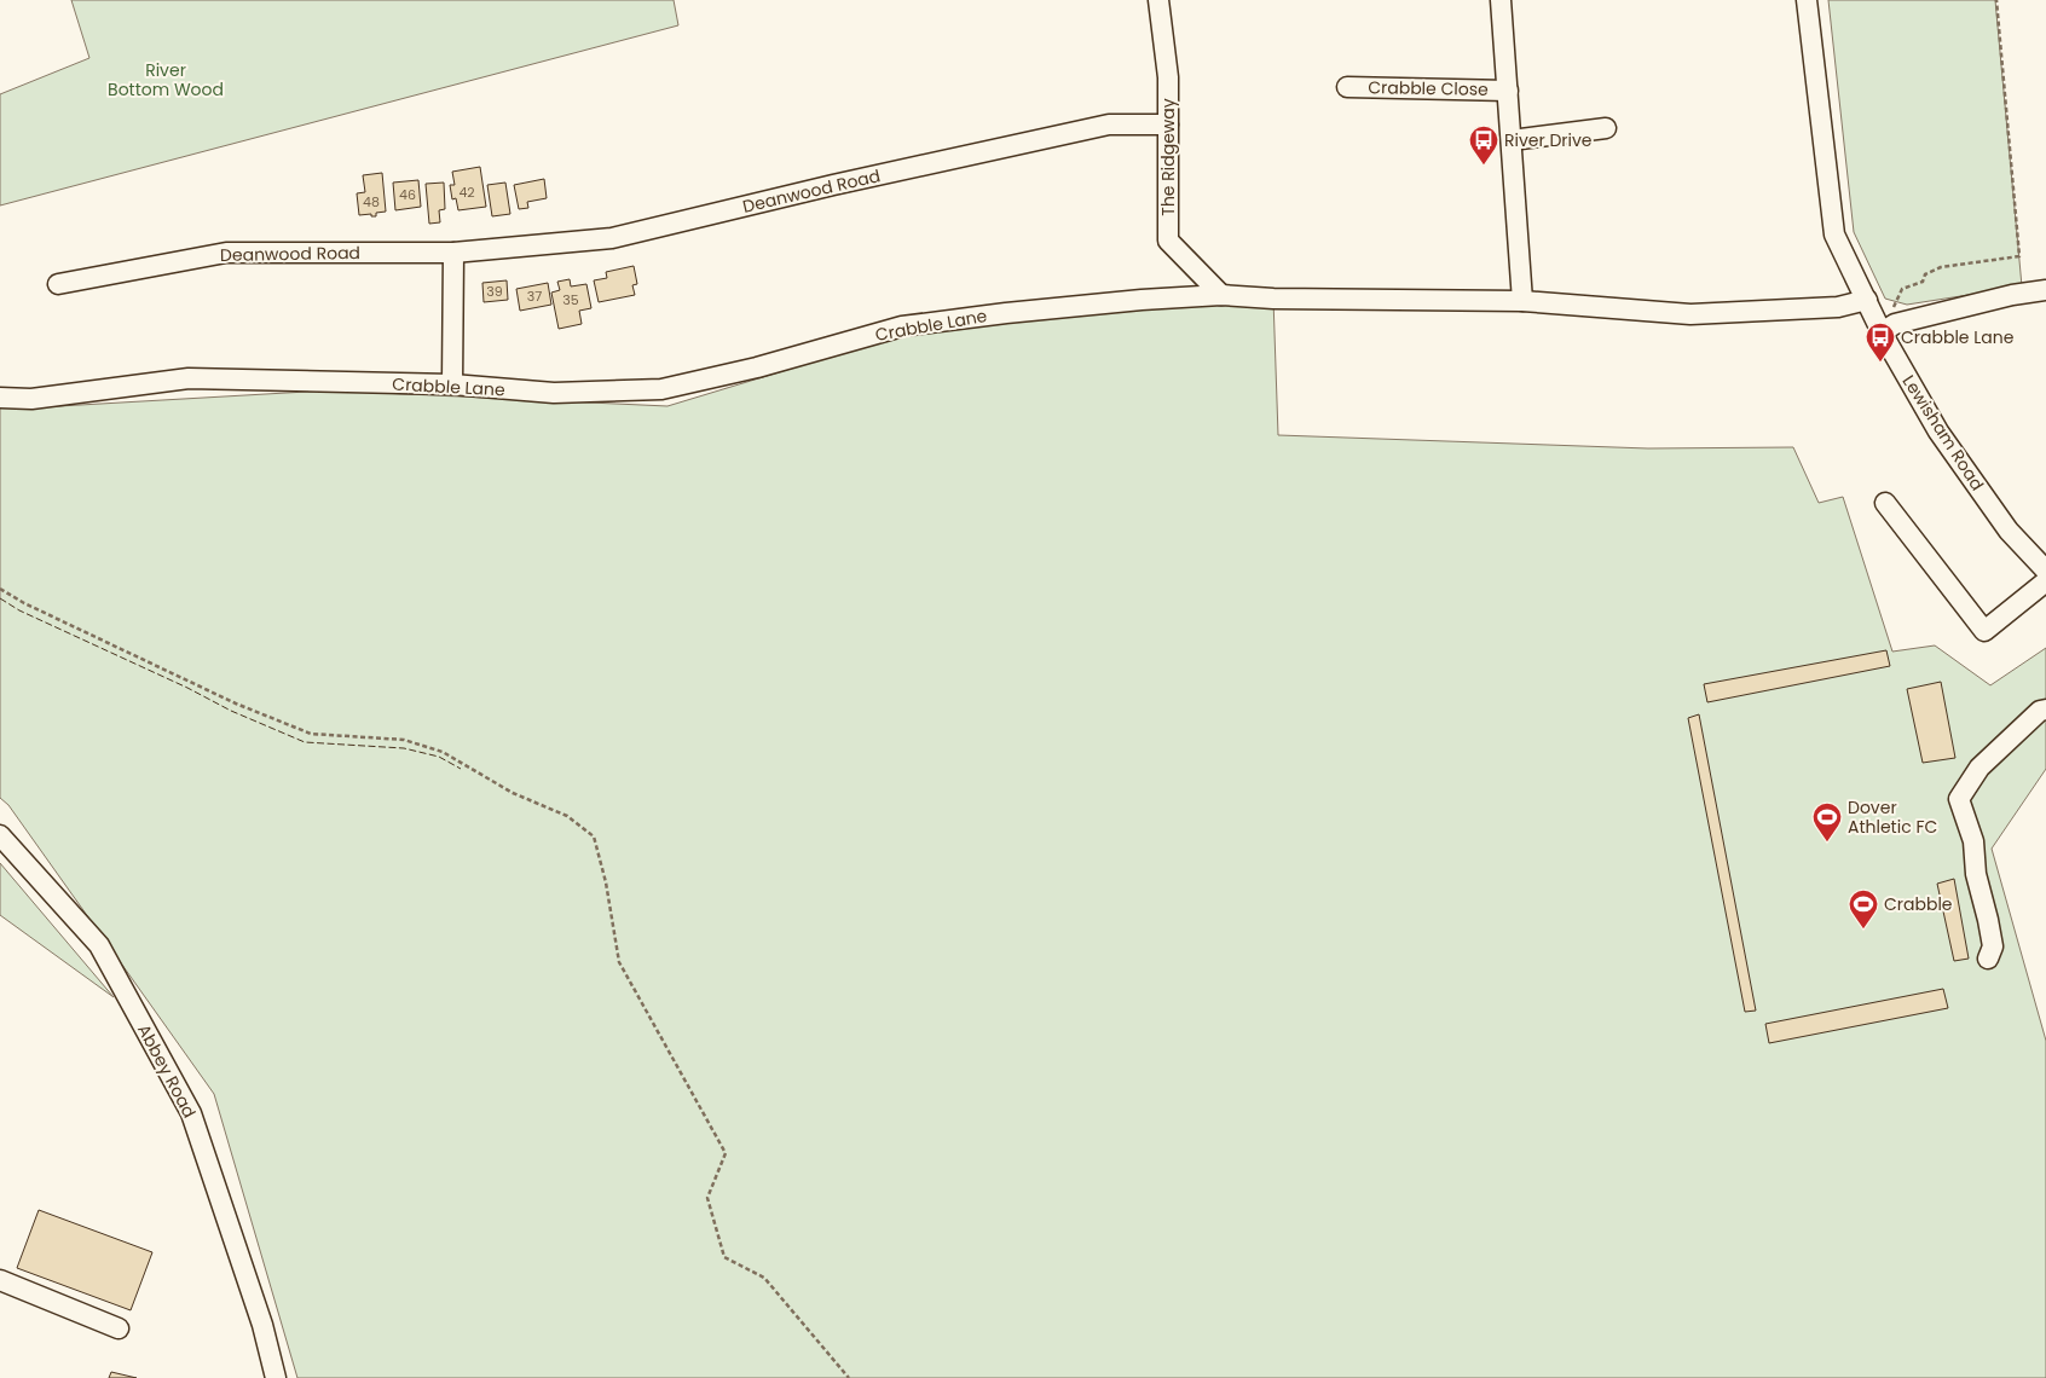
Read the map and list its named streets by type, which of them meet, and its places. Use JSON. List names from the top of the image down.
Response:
{
  "streets": {
    "street": [
      "Crabble Close",
      "The Ridgeway",
      "Deanwood Road",
      "Crabble Lane",
      "Lewisham Road",
      "Abbey Road"
    ]
  },
  "crossings": [
    ["The Ridgeway", "Deanwood Road"],
    ["The Ridgeway", "Crabble Lane"],
    ["Crabble Lane", "Lewisham Road"]
  ],
  "parks": ["River Bottom Wood"],
  "places": {
    "bus stop": ["River Drive", "Crabble Lane"],
    "sports": ["Dover Athletic FC", "Crabble"]
  },
  "house_numbers": [
    "42",
    "46",
    "48",
    "39",
    "37",
    "35"
  ]
}
